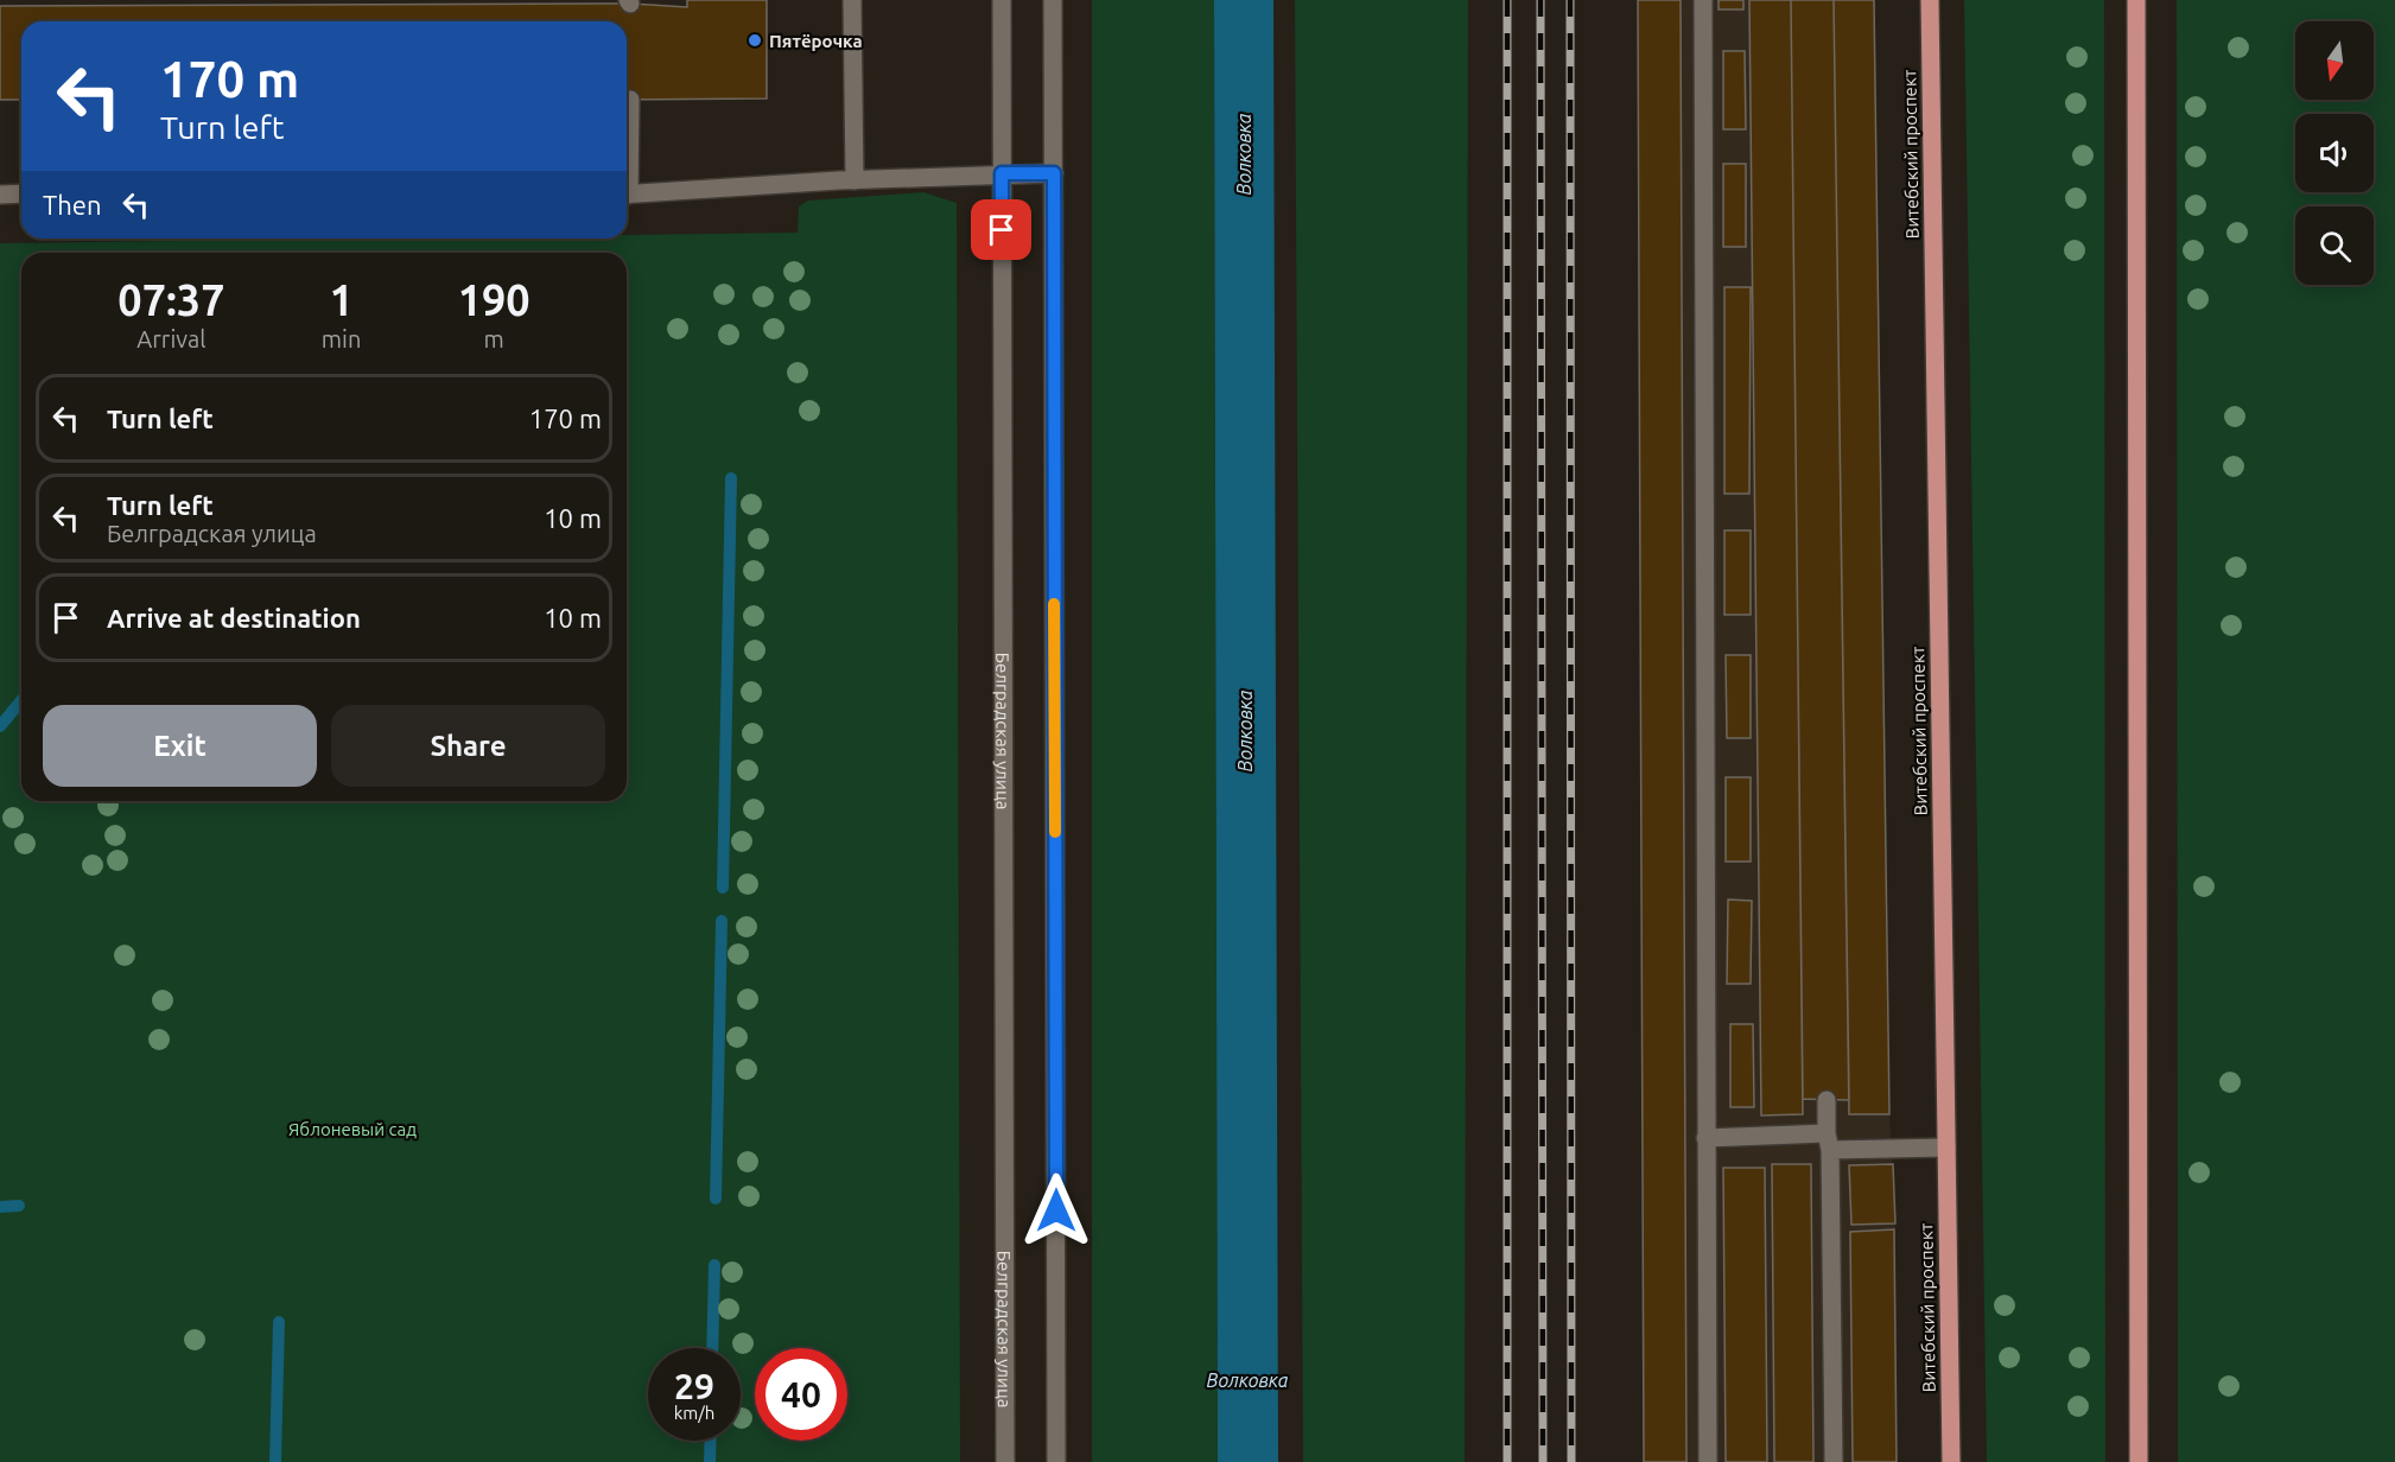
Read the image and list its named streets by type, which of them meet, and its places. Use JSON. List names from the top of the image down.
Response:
{
  "streets": {
    "main road": ["Витебский проспект"],
    "street": ["Белградская улица"]
  },
  "water": ["Волковка"],
  "parks": ["Яблоневый сад"],
  "places": ["Пятёрочка"],
  "north": "bottom",
  "page": {
    "turn": ["170 m", "Turn left"],
    "then": "Then",
    "eta": [
      "07:37",
      "Arrival",
      "1",
      "min",
      "190",
      "m"
    ],
    "list": [
      {
        "name": "Turn left",
        "value": "170 m"
      },
      {
        "name": "Turn left",
        "note": "Белградская улица",
        "value": "10 m"
      },
      {
        "name": "Arrive at destination",
        "value": "10 m"
      }
    ],
    "buttons": ["Exit", "Share"],
    "speed": "29 km/h",
    "limit": "40"
  }
}
